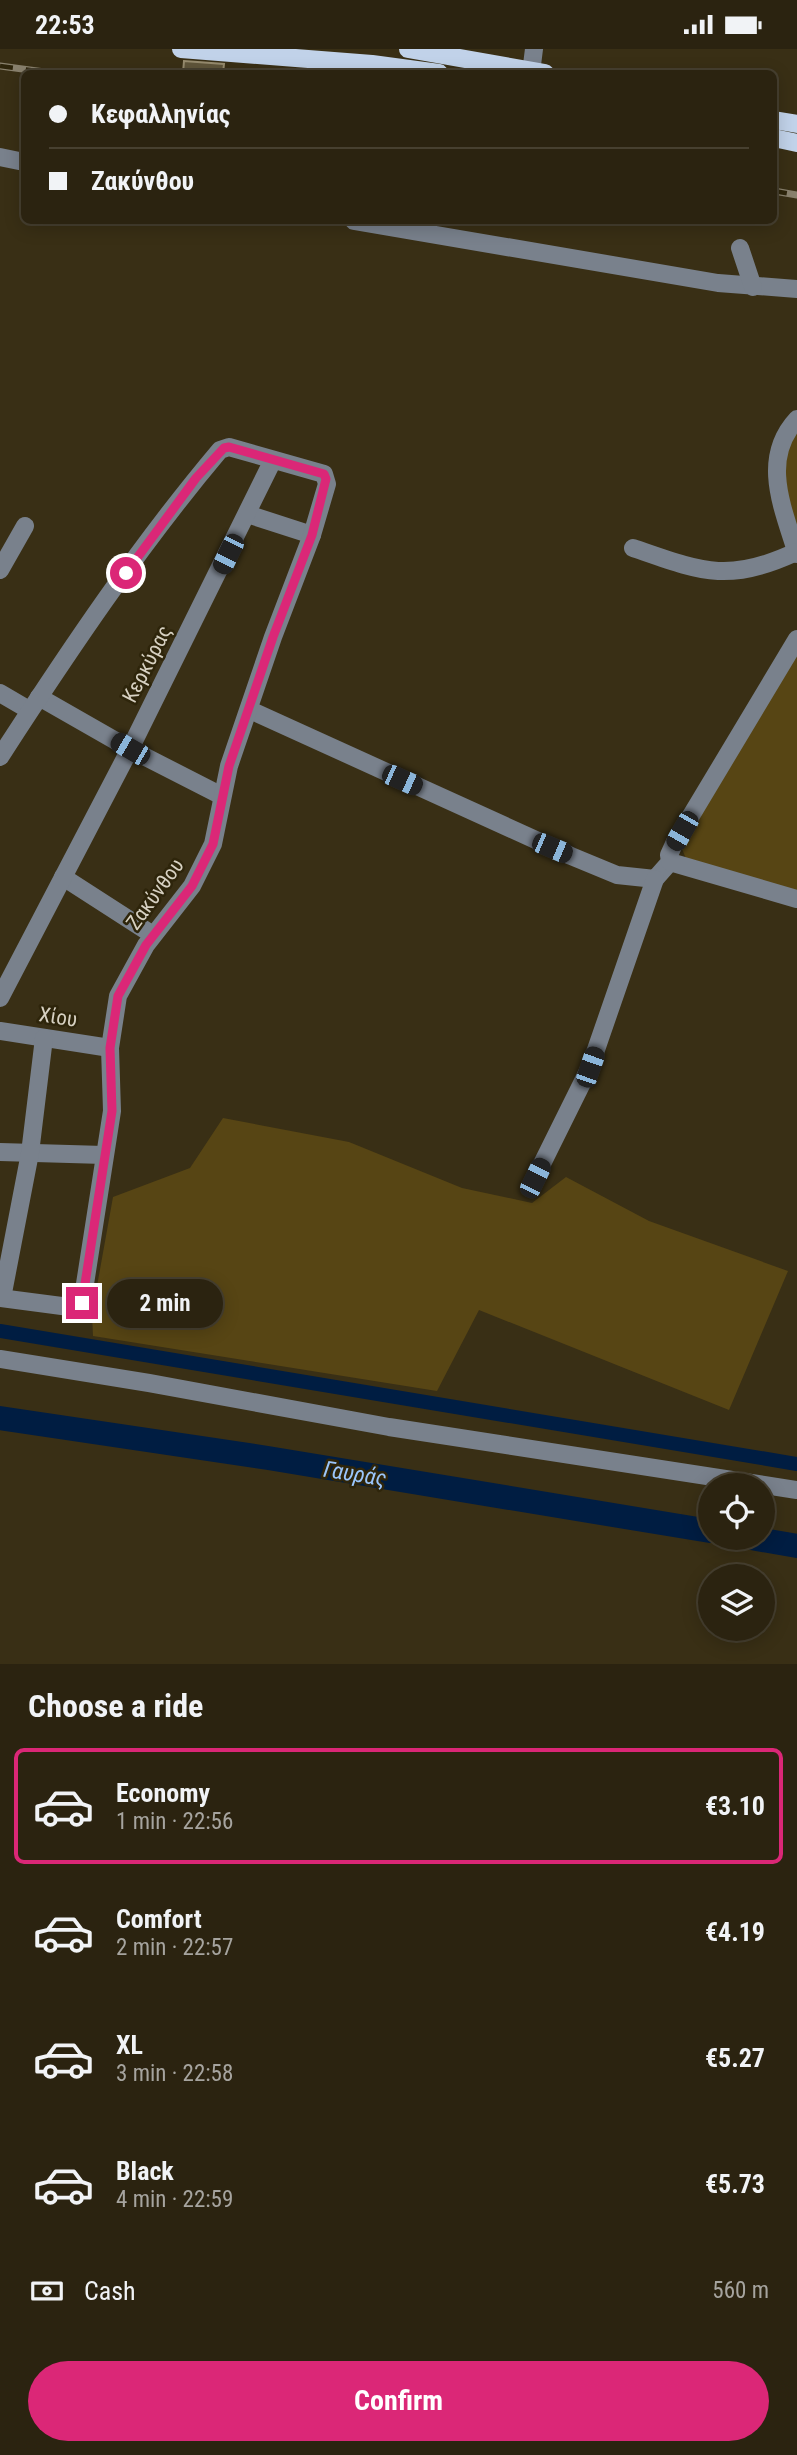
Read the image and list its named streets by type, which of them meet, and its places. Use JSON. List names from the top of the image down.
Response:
{
  "streets": {
    "street": ["Κερκύρας", "Ζακύνθου", "Χίου"]
  },
  "crossings": [
    ["Κερκύρας", "Ζακύνθου"],
    ["Ζακύνθου", "Χίου"]
  ],
  "water": ["Γαυράς"],
  "page": {
    "status": "22:53",
    "banner": ["Κεφαλληνίας", "Ζακύνθου"],
    "bubble": "2 min",
    "heading": "Choose a ride",
    "list": [
      {
        "name": "Economy",
        "note": "1 min · 22:56",
        "value": "€3.10"
      },
      {
        "name": "Comfort",
        "note": "2 min · 22:57",
        "value": "€4.19"
      },
      {
        "name": "XL",
        "note": "3 min · 22:58",
        "value": "€5.27"
      },
      {
        "name": "Black",
        "note": "4 min · 22:59",
        "value": "€5.73"
      }
    ],
    "pay": ["Cash", "560 m"],
    "buttons": "Confirm"
  }
}
